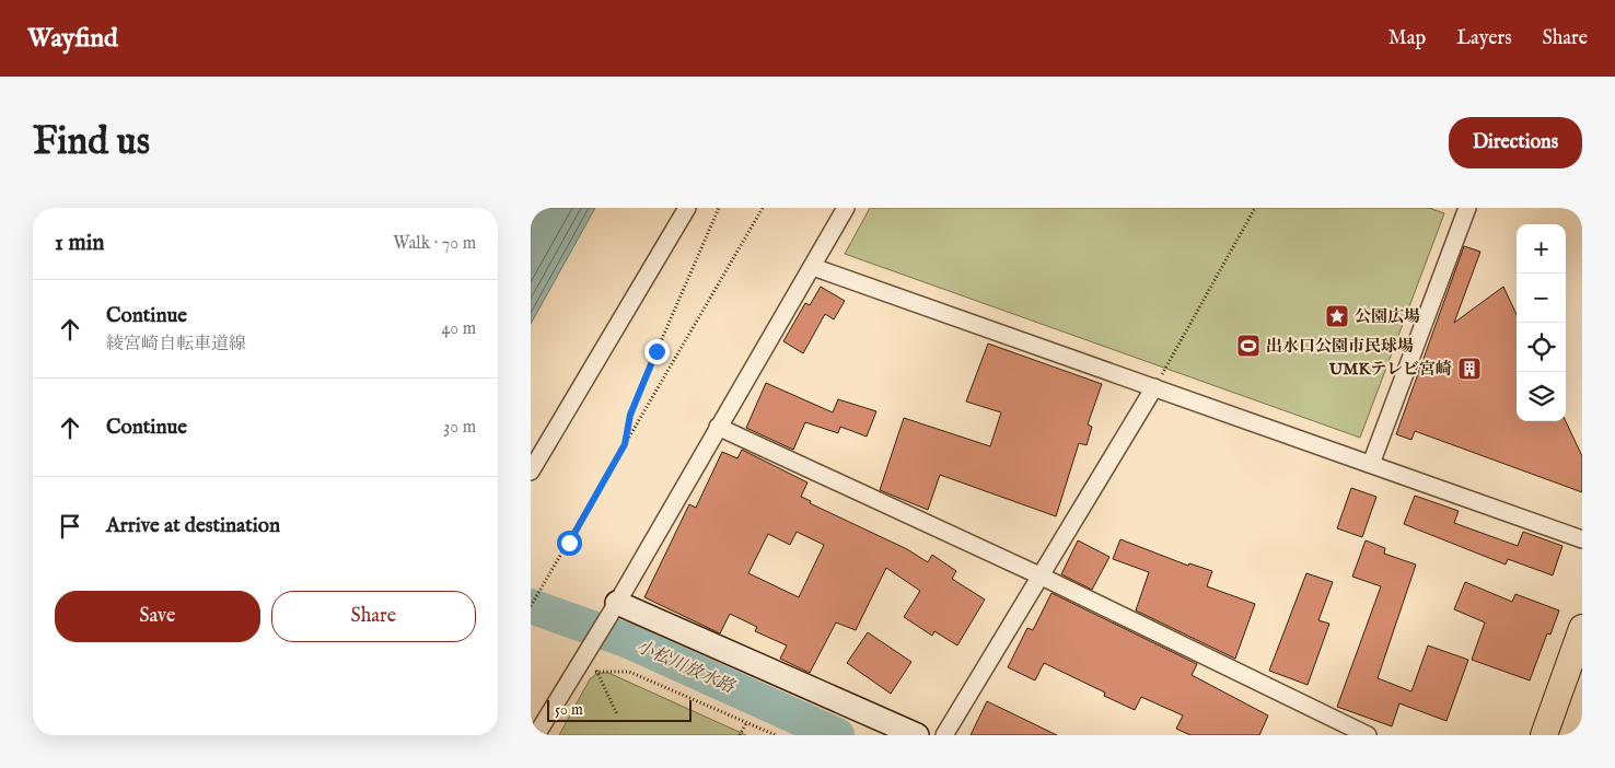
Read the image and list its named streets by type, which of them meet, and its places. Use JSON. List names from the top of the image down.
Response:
{
  "water": ["小松川放水路"],
  "places": {
    "place": ["公園広場"],
    "sports": ["出水口公園市民球場"],
    "building": ["UMKテレビ宮崎"]
  },
  "scale_bar": "50 m",
  "page": {
    "header": "Wayfind",
    "nav": ["Map", "Layers", "Share"],
    "buttons": [
      "Directions",
      ["Save", "Share"]
    ],
    "title": "Find us",
    "heading": ["1 min", "Walk · 70 m"],
    "map_buttons": ["+", "−"],
    "list": [
      ["Continue", "綾宮崎自転車道線", "40 m"],
      ["Continue", "30 m"],
      "Arrive at destination"
    ],
    "scale": "50 m"
  }
}
